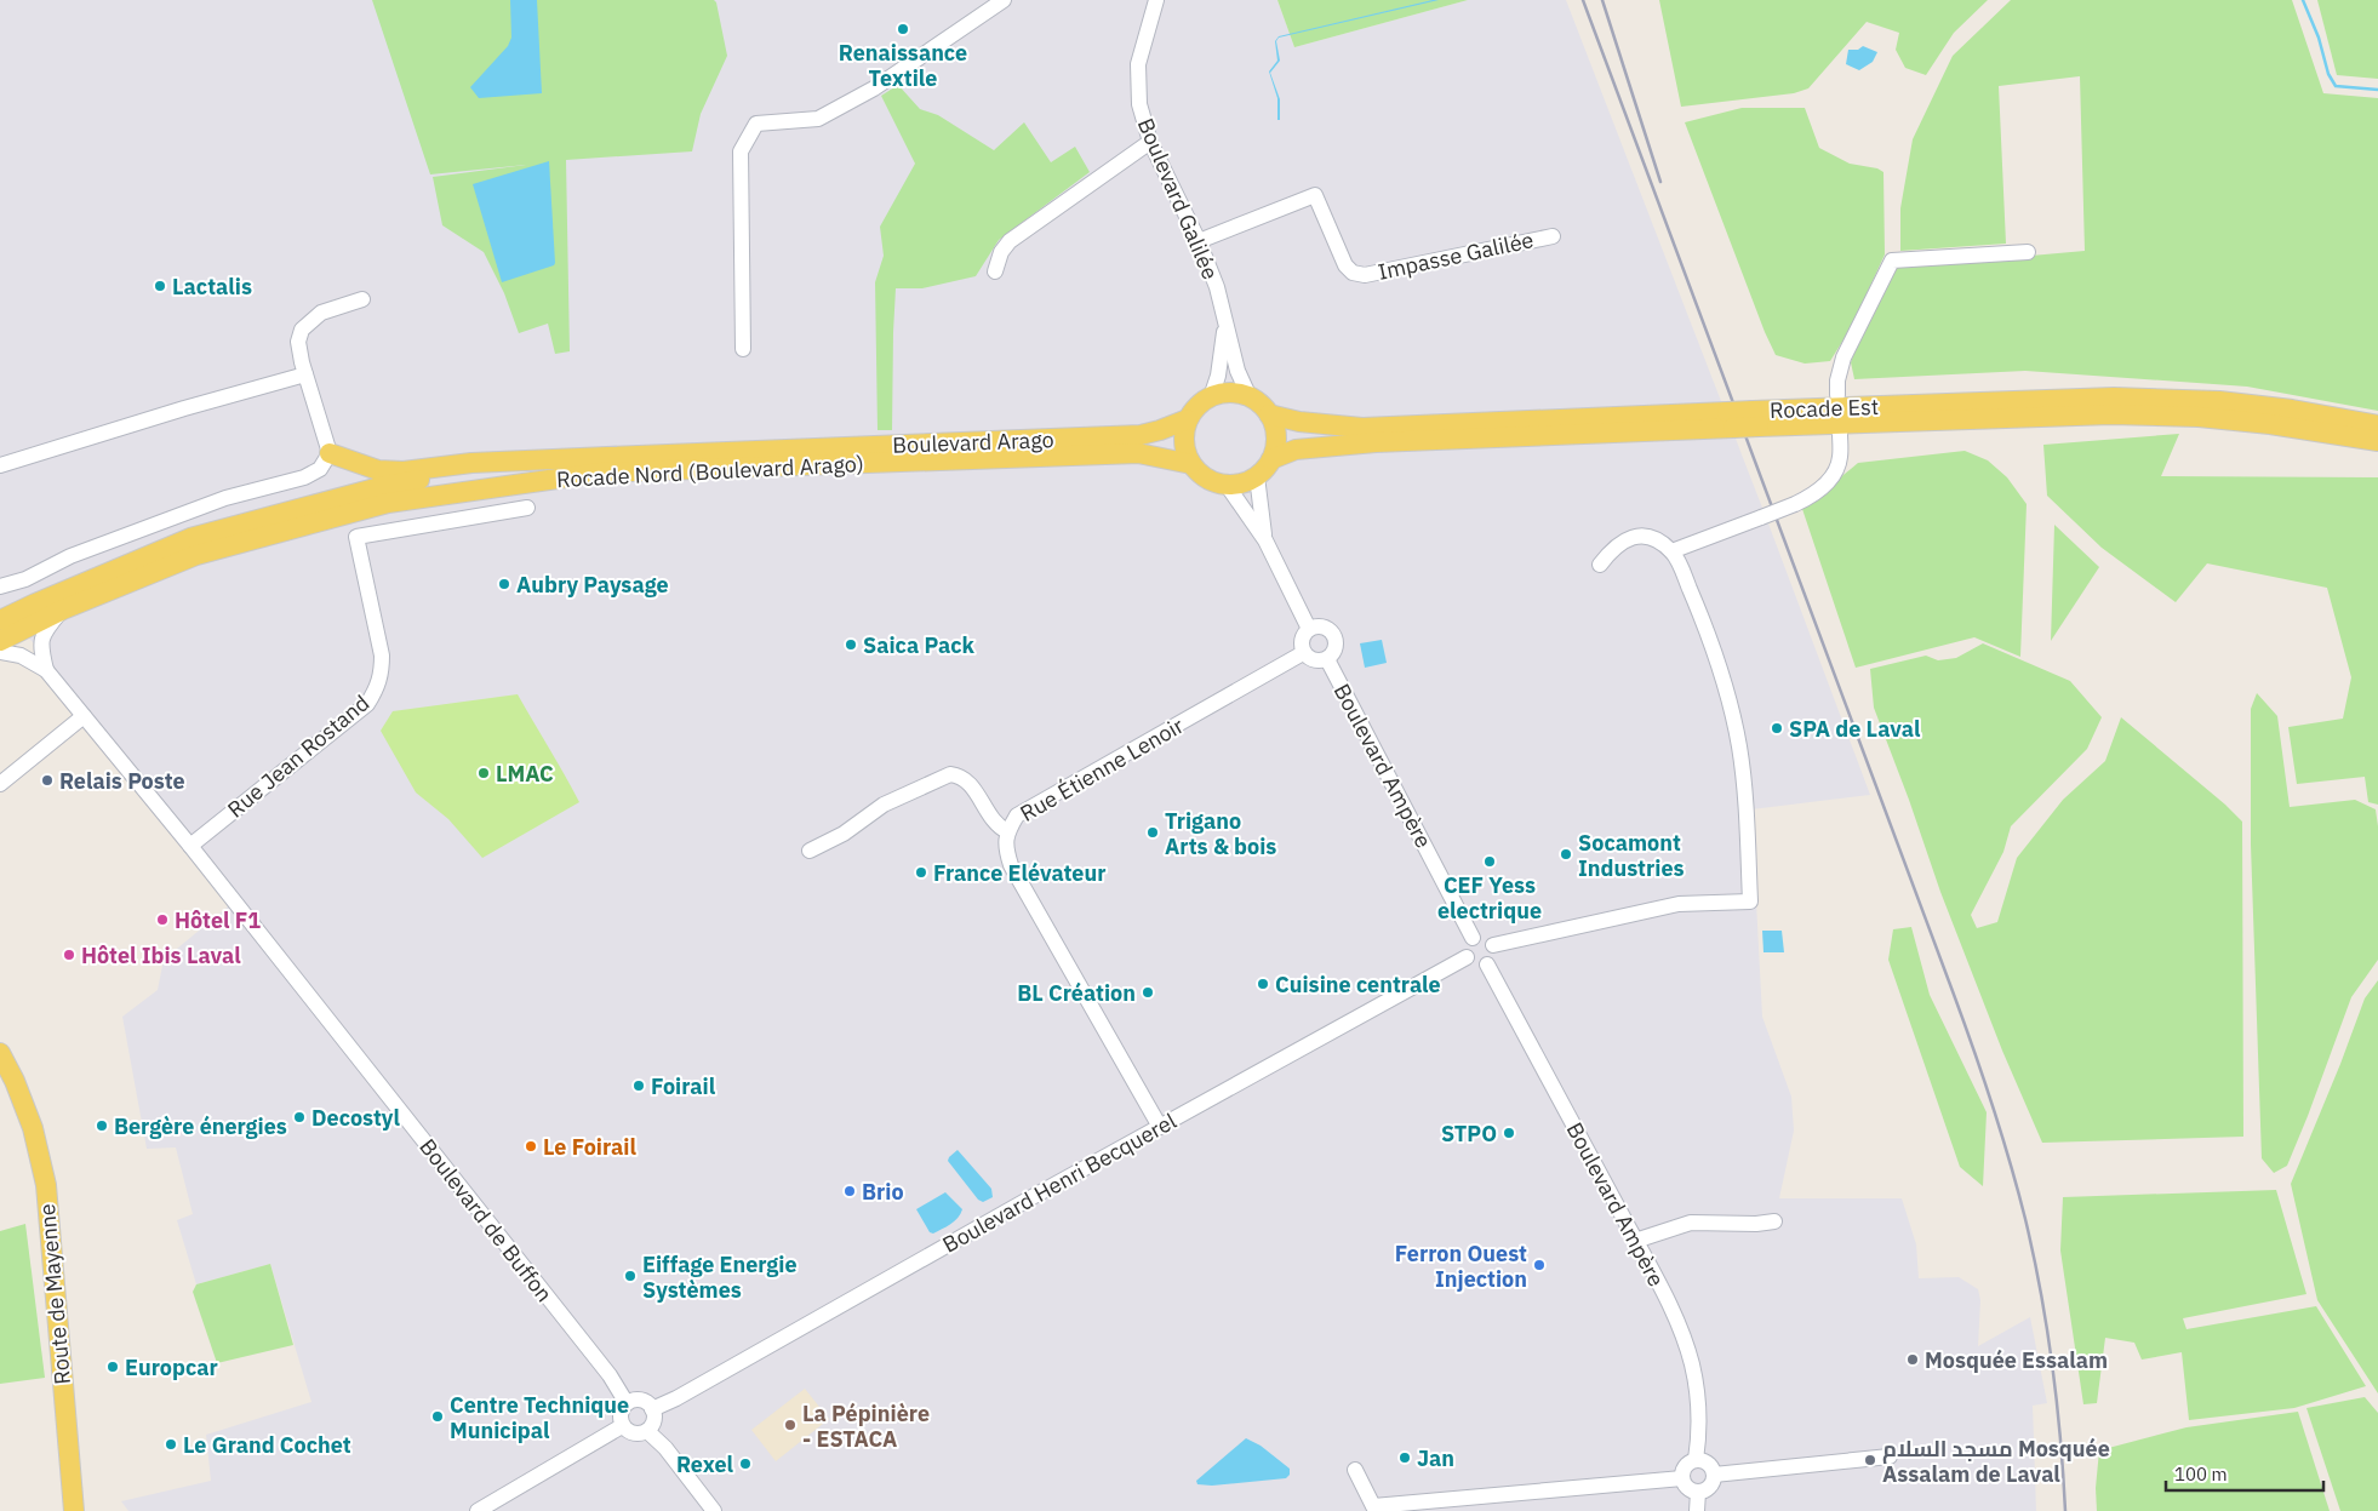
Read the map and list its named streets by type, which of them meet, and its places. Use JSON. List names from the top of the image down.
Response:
{
  "streets": {
    "main road": [
      "Rocade Est",
      "Boulevard Arago",
      "Rocade Nord (Boulevard Arago)",
      "Route de Mayenne"
    ],
    "street": [
      "Boulevard Galilée",
      "Impasse Galilée",
      "Rue Jean Rostand",
      "Boulevard Ampère",
      "Rue Étienne Lenoir",
      "Boulevard Henri Becquerel",
      "Boulevard de Buffon"
    ]
  },
  "crossings": [
    ["Boulevard Galilée", "Impasse Galilée"],
    ["Boulevard Galilée", "Rocade Est"],
    ["Boulevard Galilée", "Boulevard Arago"],
    ["Boulevard Galilée", "Rocade Nord (Boulevard Arago)"],
    ["Rocade Est", "Boulevard Arago"],
    ["Rocade Est", "Rocade Nord (Boulevard Arago)"],
    ["Boulevard Arago", "Rocade Nord (Boulevard Arago)"],
    ["Rue Jean Rostand", "Boulevard de Buffon"],
    ["Boulevard Ampère", "Rue Étienne Lenoir"],
    ["Boulevard Ampère", "Boulevard Henri Becquerel"],
    ["Rue Étienne Lenoir", "Boulevard Henri Becquerel"],
    ["Boulevard Henri Becquerel", "Boulevard de Buffon"]
  ],
  "places": [
    "Renaissance Textile",
    "Lactalis",
    "Aubry Paysage",
    "Saica Pack",
    "SPA de Laval",
    "LMAC",
    "Relais Poste",
    "Trigano Arts & bois",
    "Socamont Industries",
    "CEF Yess electrique",
    "France Elévateur",
    "Hôtel F1",
    "Hôtel Ibis Laval",
    "Cuisine centrale",
    "BL Création",
    "Foirail",
    "Decostyl",
    "Bergère énergies",
    "STPO",
    "Le Foirail",
    "Brio",
    "Ferron Ouest Injection",
    "Eiffage Energie Systèmes",
    "Mosquée Essalam",
    "Europcar",
    "Centre Technique Municipal",
    "La Pépinière - ESTACA",
    "Le Grand Cochet",
    "Jan",
    "مسجد السلام Mosquée Assalam de Laval",
    "Rexel"
  ],
  "scale_bar": "100 m"
}
